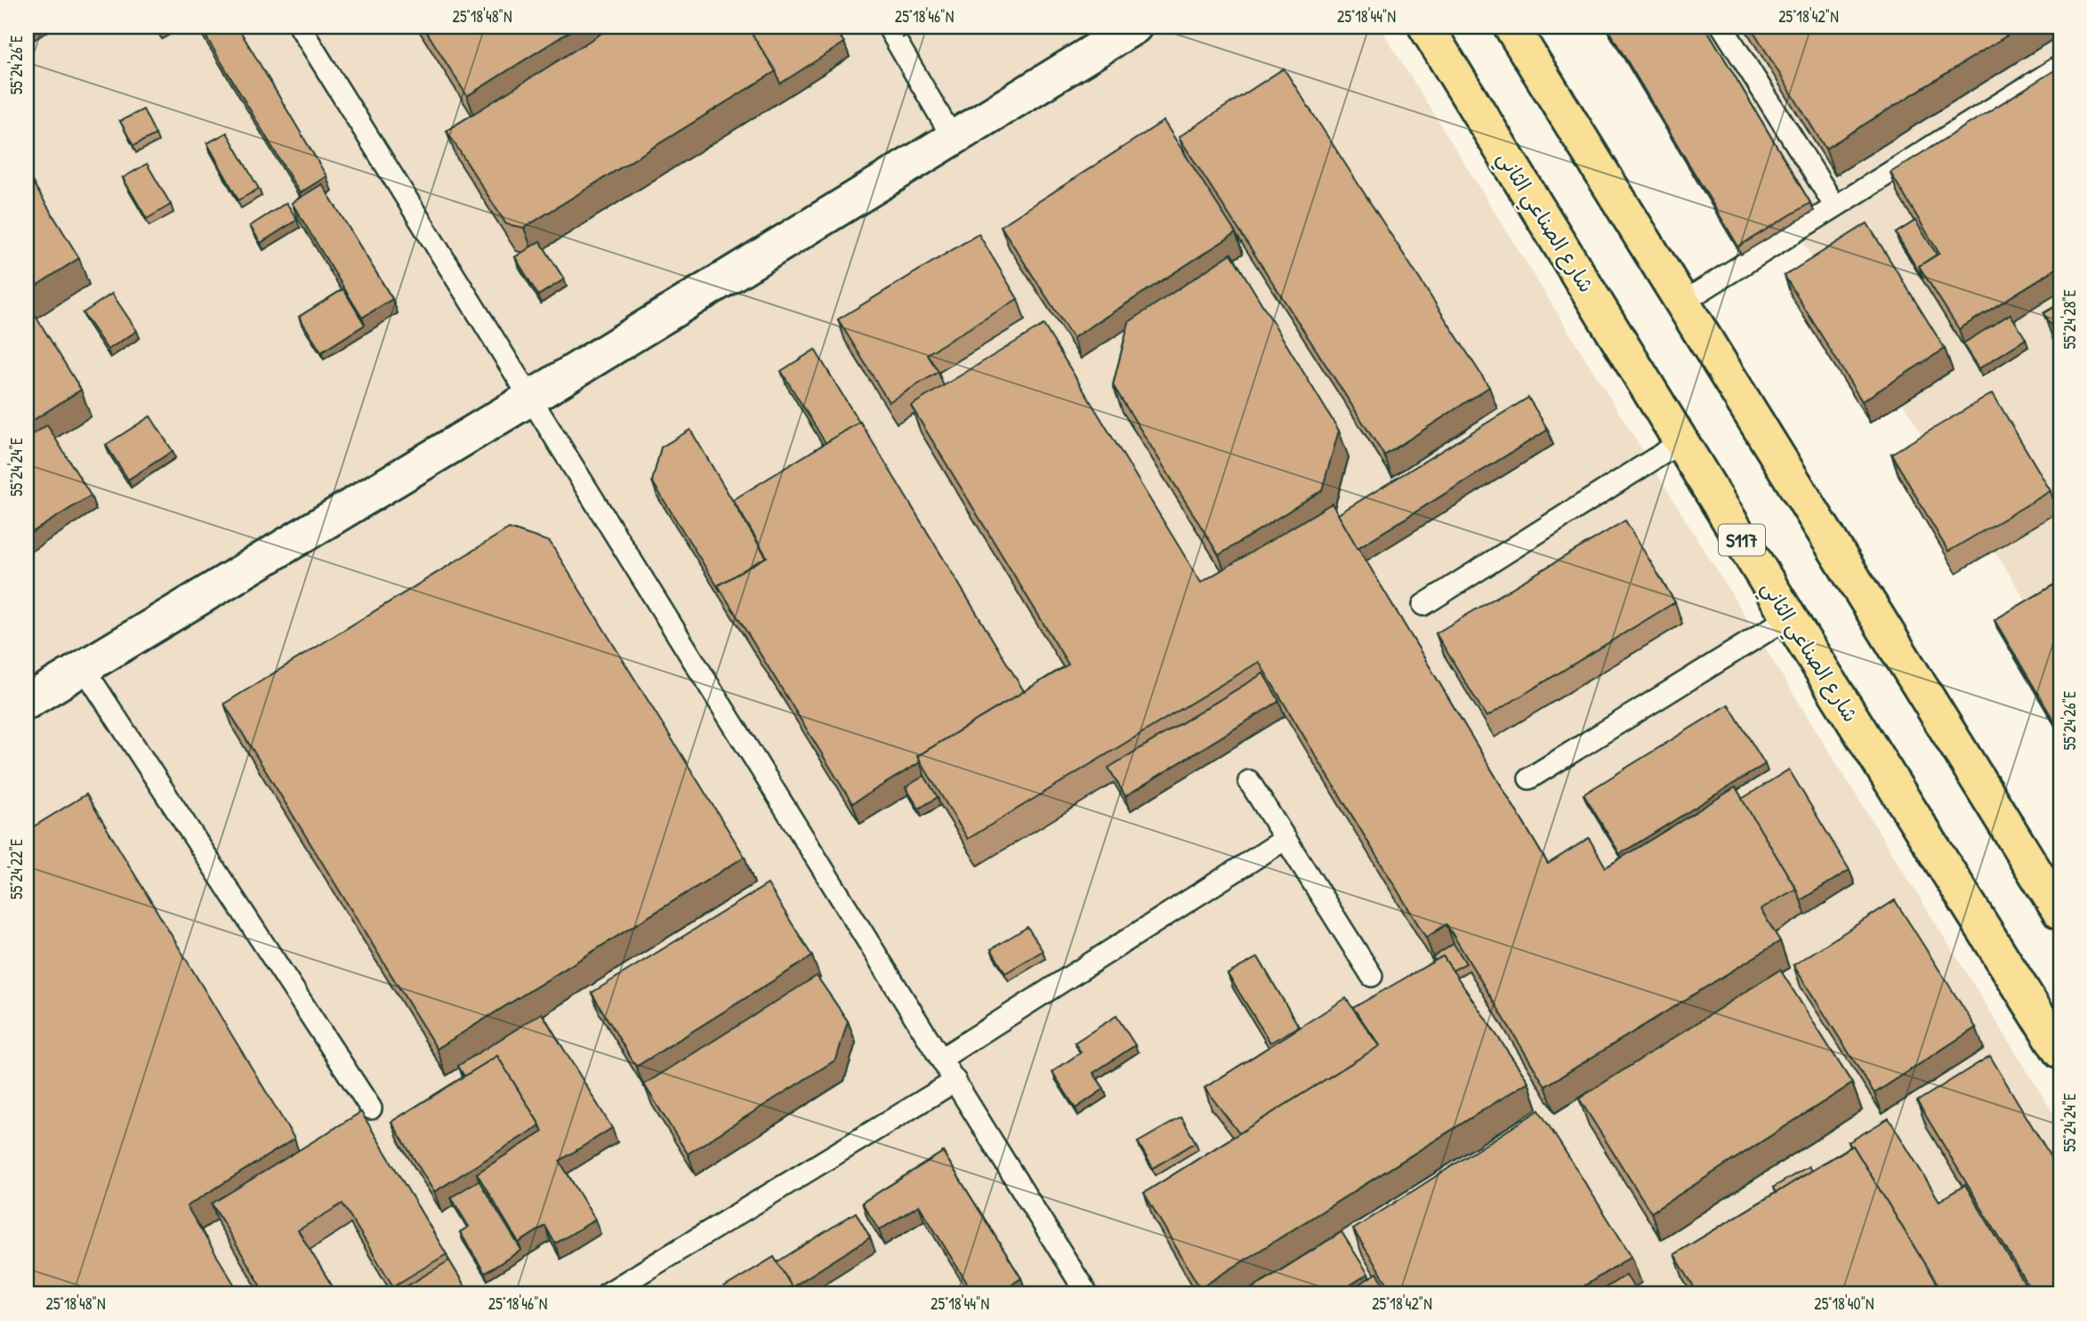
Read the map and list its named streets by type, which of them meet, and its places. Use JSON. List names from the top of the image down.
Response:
{
  "streets": {
    "main road": ["شارع الصناعي الثاني", "S117"]
  },
  "coordinates": [
    "25°18'48\"N",
    "25°18'46\"N",
    "25°18'44\"N",
    "25°18'42\"N",
    "55°24'26\"E",
    "55°24'28\"E",
    "55°24'24\"E",
    "55°24'22\"E",
    "25°18'40\"N"
  ]
}
